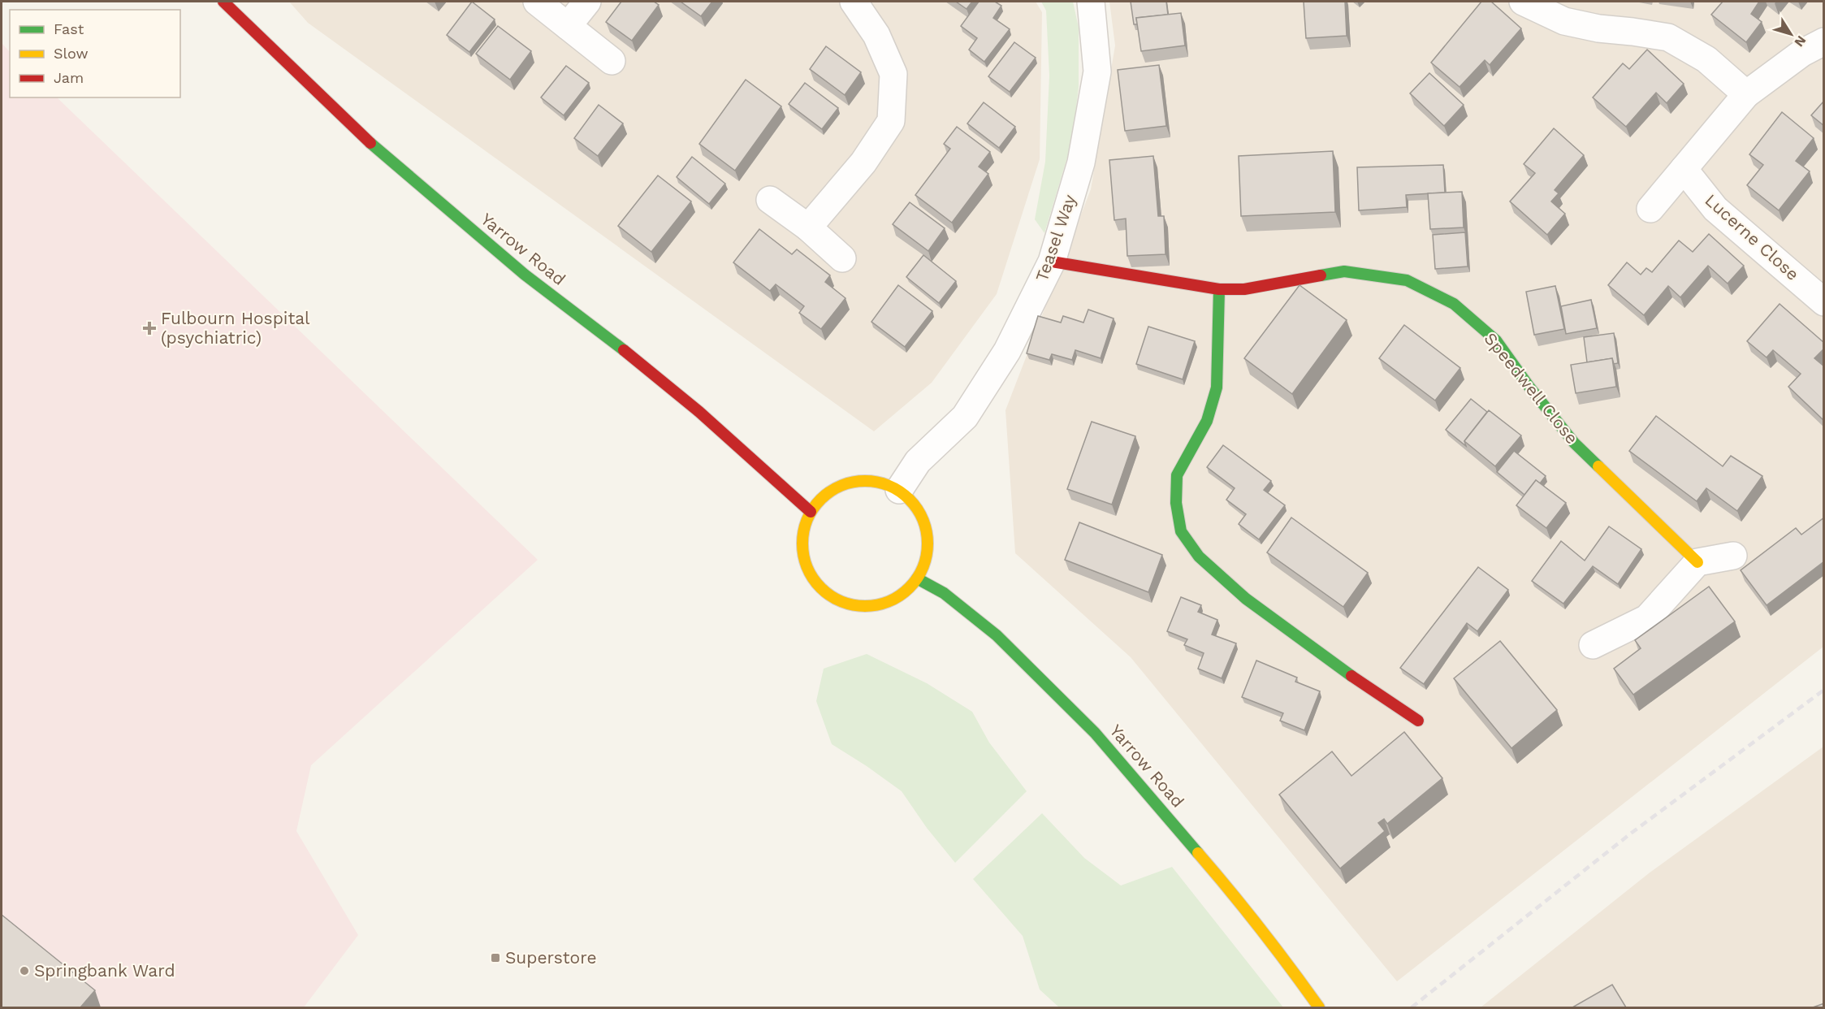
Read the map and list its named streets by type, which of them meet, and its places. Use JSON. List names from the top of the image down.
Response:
{
  "streets": {
    "street": [
      "Lucerne Close",
      "Teasel Way",
      "Yarrow Road",
      "Speedwell Close"
    ]
  },
  "crossings": [
    ["Teasel Way", "Yarrow Road"],
    ["Teasel Way", "Speedwell Close"]
  ],
  "places": {
    "health": ["Fulbourn Hospital (psychiatric)"],
    "transit": ["Superstore"],
    "other": ["Springbank Ward"]
  },
  "legend": ["Fast", "Slow", "Jam"],
  "north": "bottom right"
}
